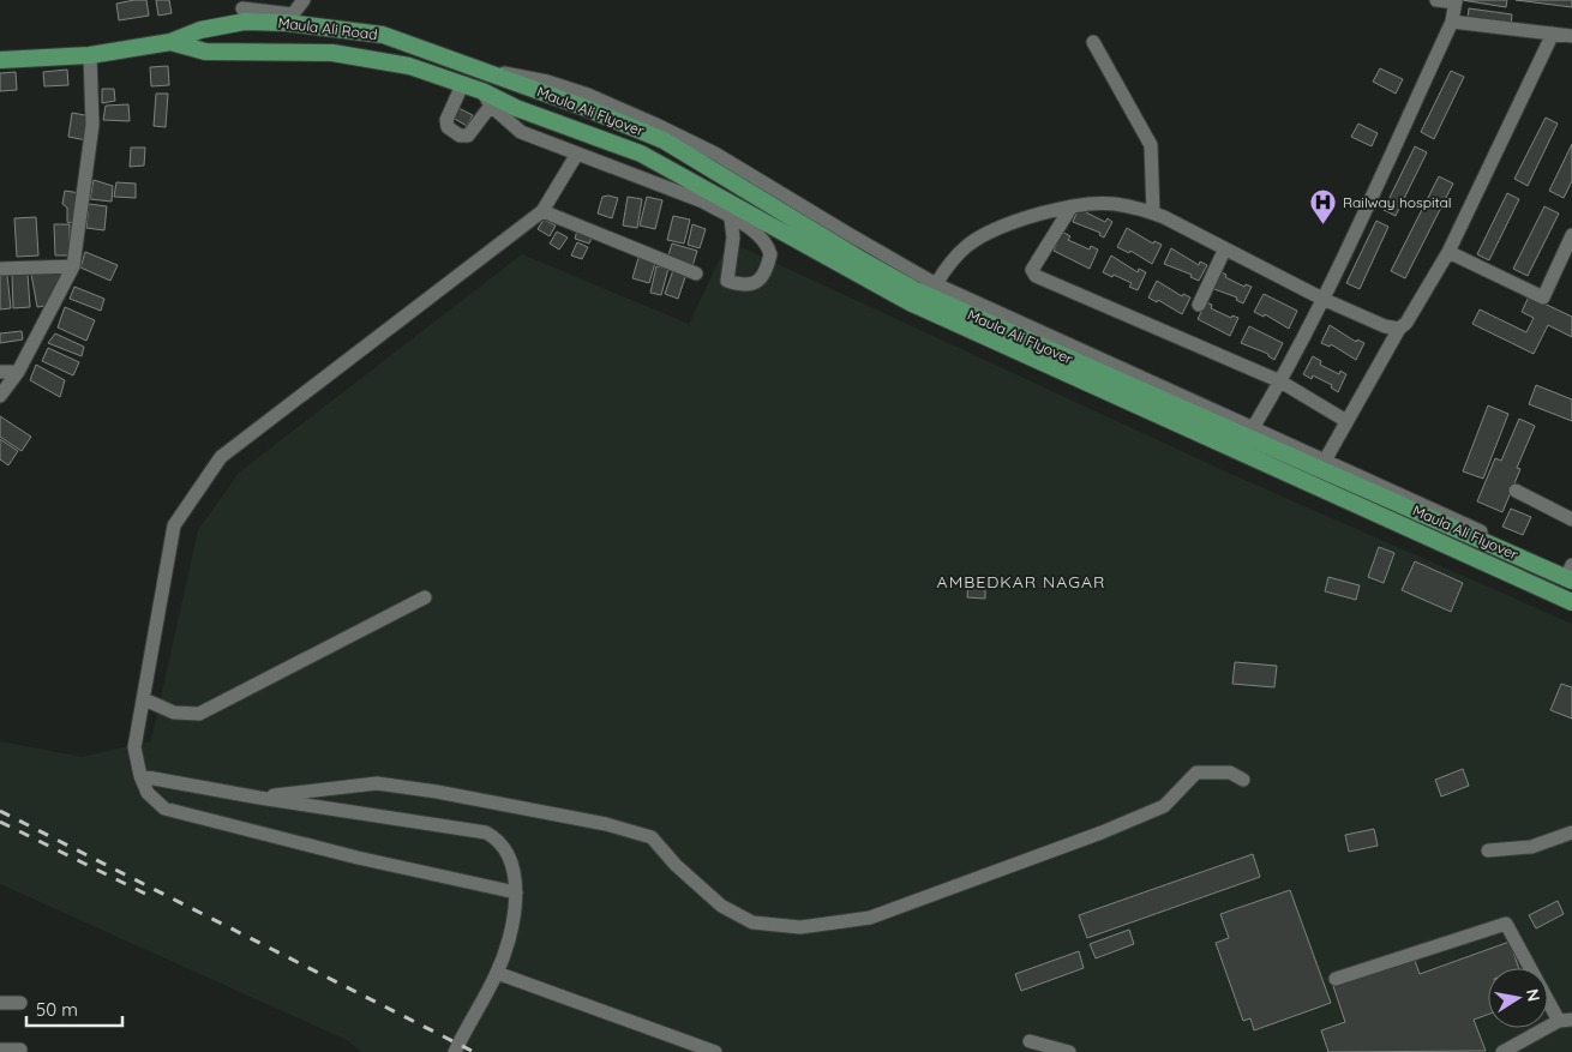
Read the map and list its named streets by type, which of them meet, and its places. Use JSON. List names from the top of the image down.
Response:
{
  "streets": {
    "main road": ["Maula Ali Road", "Maula Ali Flyover"]
  },
  "crossings": [
    ["Maula Ali Road", "Maula Ali Flyover"]
  ],
  "districts": ["AMBEDKAR NAGAR"],
  "places": {
    "hospital": ["Railway hospital"]
  },
  "scale_bar": "50 m",
  "north": "right"
}
